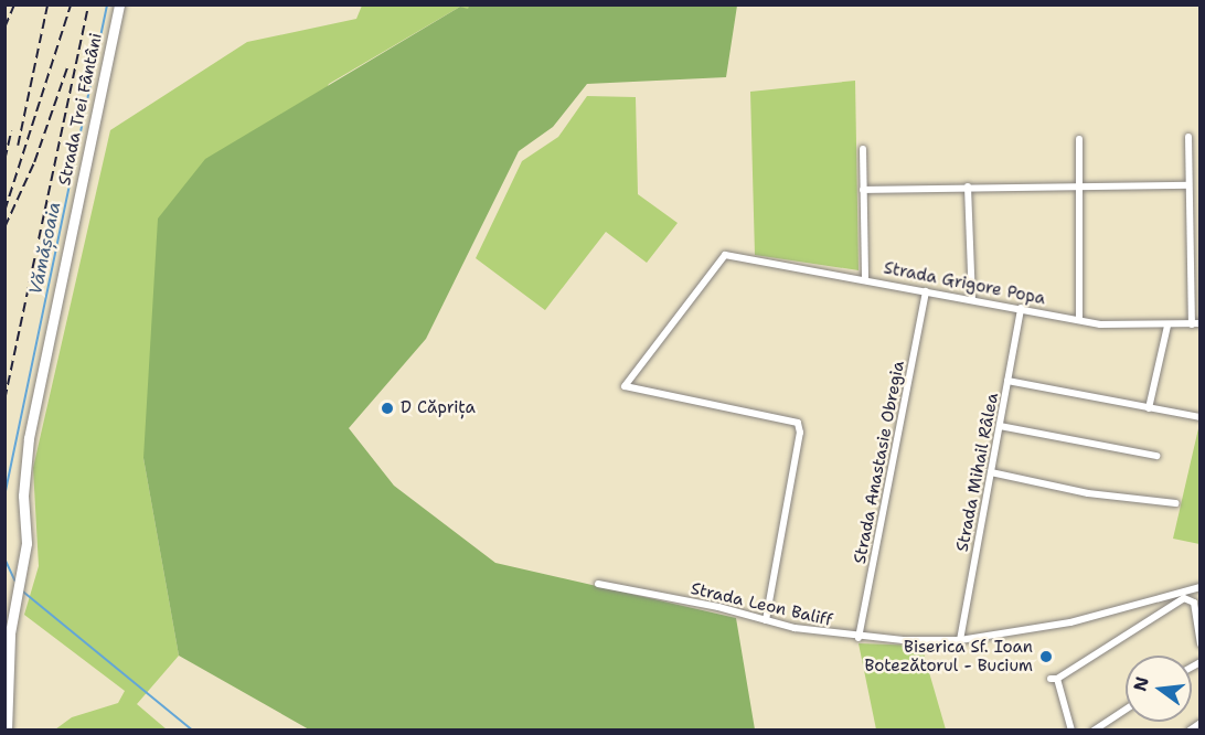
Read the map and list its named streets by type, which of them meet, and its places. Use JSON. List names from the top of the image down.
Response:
{
  "streets": {
    "main road": ["Strada Trei Fântâni"],
    "street": [
      "Strada Grigore Popa",
      "Strada Anastasie Obregia",
      "Strada Mihail Râlea",
      "Strada Leon Baliff"
    ]
  },
  "crossings": [
    ["Strada Grigore Popa", "Strada Anastasie Obregia"],
    ["Strada Grigore Popa", "Strada Mihail Râlea"],
    ["Strada Grigore Popa", "Strada Leon Baliff"],
    ["Strada Anastasie Obregia", "Strada Leon Baliff"],
    ["Strada Mihail Râlea", "Strada Leon Baliff"]
  ],
  "water": ["Vămășoaia"],
  "places": ["D Căprița", "Biserica Sf. Ioan Botezătorul - Bucium"],
  "north": "left"
}
